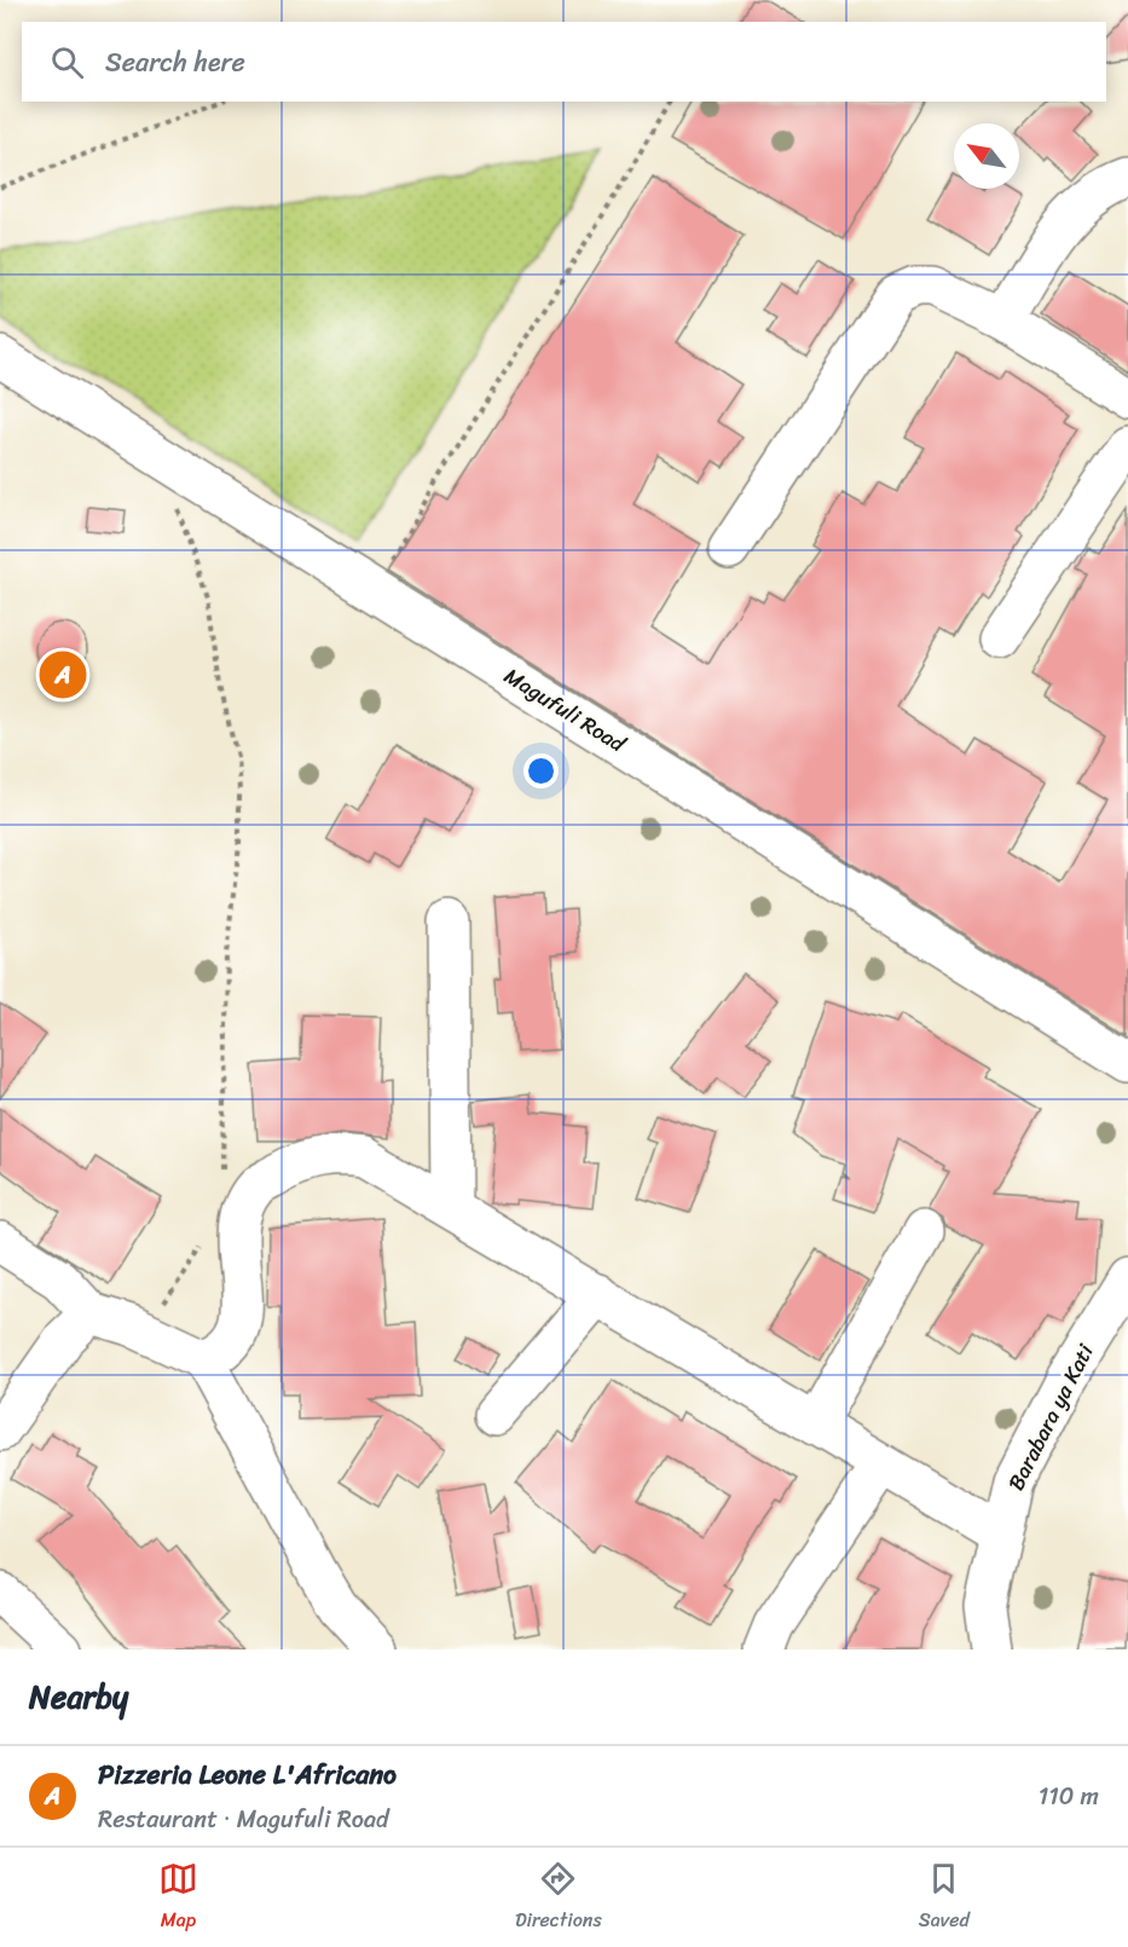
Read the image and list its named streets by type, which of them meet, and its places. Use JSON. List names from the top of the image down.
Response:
{
  "streets": {
    "street": ["Magufuli Road", "Barabara ya Kati"]
  },
  "north": "top left",
  "page": {
    "search": "Search here",
    "pins": "A",
    "heading": "Nearby",
    "list": [
      {
        "mark": "A",
        "name": "Pizzeria Leone L'Africano",
        "note": "Restaurant · Magufuli Road",
        "value": "110 m"
      }
    ],
    "nav": ["Map", "Directions", "Saved"]
  }
}
